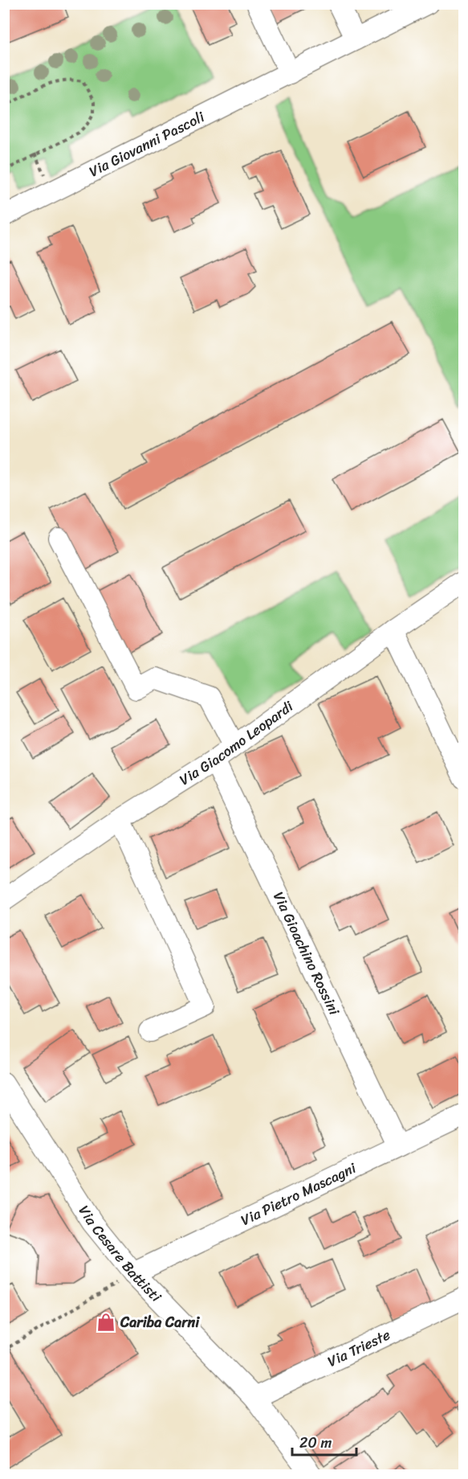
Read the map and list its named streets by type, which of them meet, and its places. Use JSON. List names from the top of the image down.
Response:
{
  "streets": {
    "street": [
      "Via Giovanni Pascoli",
      "Via Giacomo Leopardi",
      "Via Gioachino Rossini",
      "Via Pietro Mascagni",
      "Via Cesare Battisti",
      "Via Trieste"
    ]
  },
  "crossings": [
    ["Via Giacomo Leopardi", "Via Gioachino Rossini"],
    ["Via Gioachino Rossini", "Via Pietro Mascagni"],
    ["Via Pietro Mascagni", "Via Cesare Battisti"],
    ["Via Cesare Battisti", "Via Trieste"]
  ],
  "places": {
    "shop": ["Cariba Carni"]
  },
  "scale_bar": "20 m"
}
